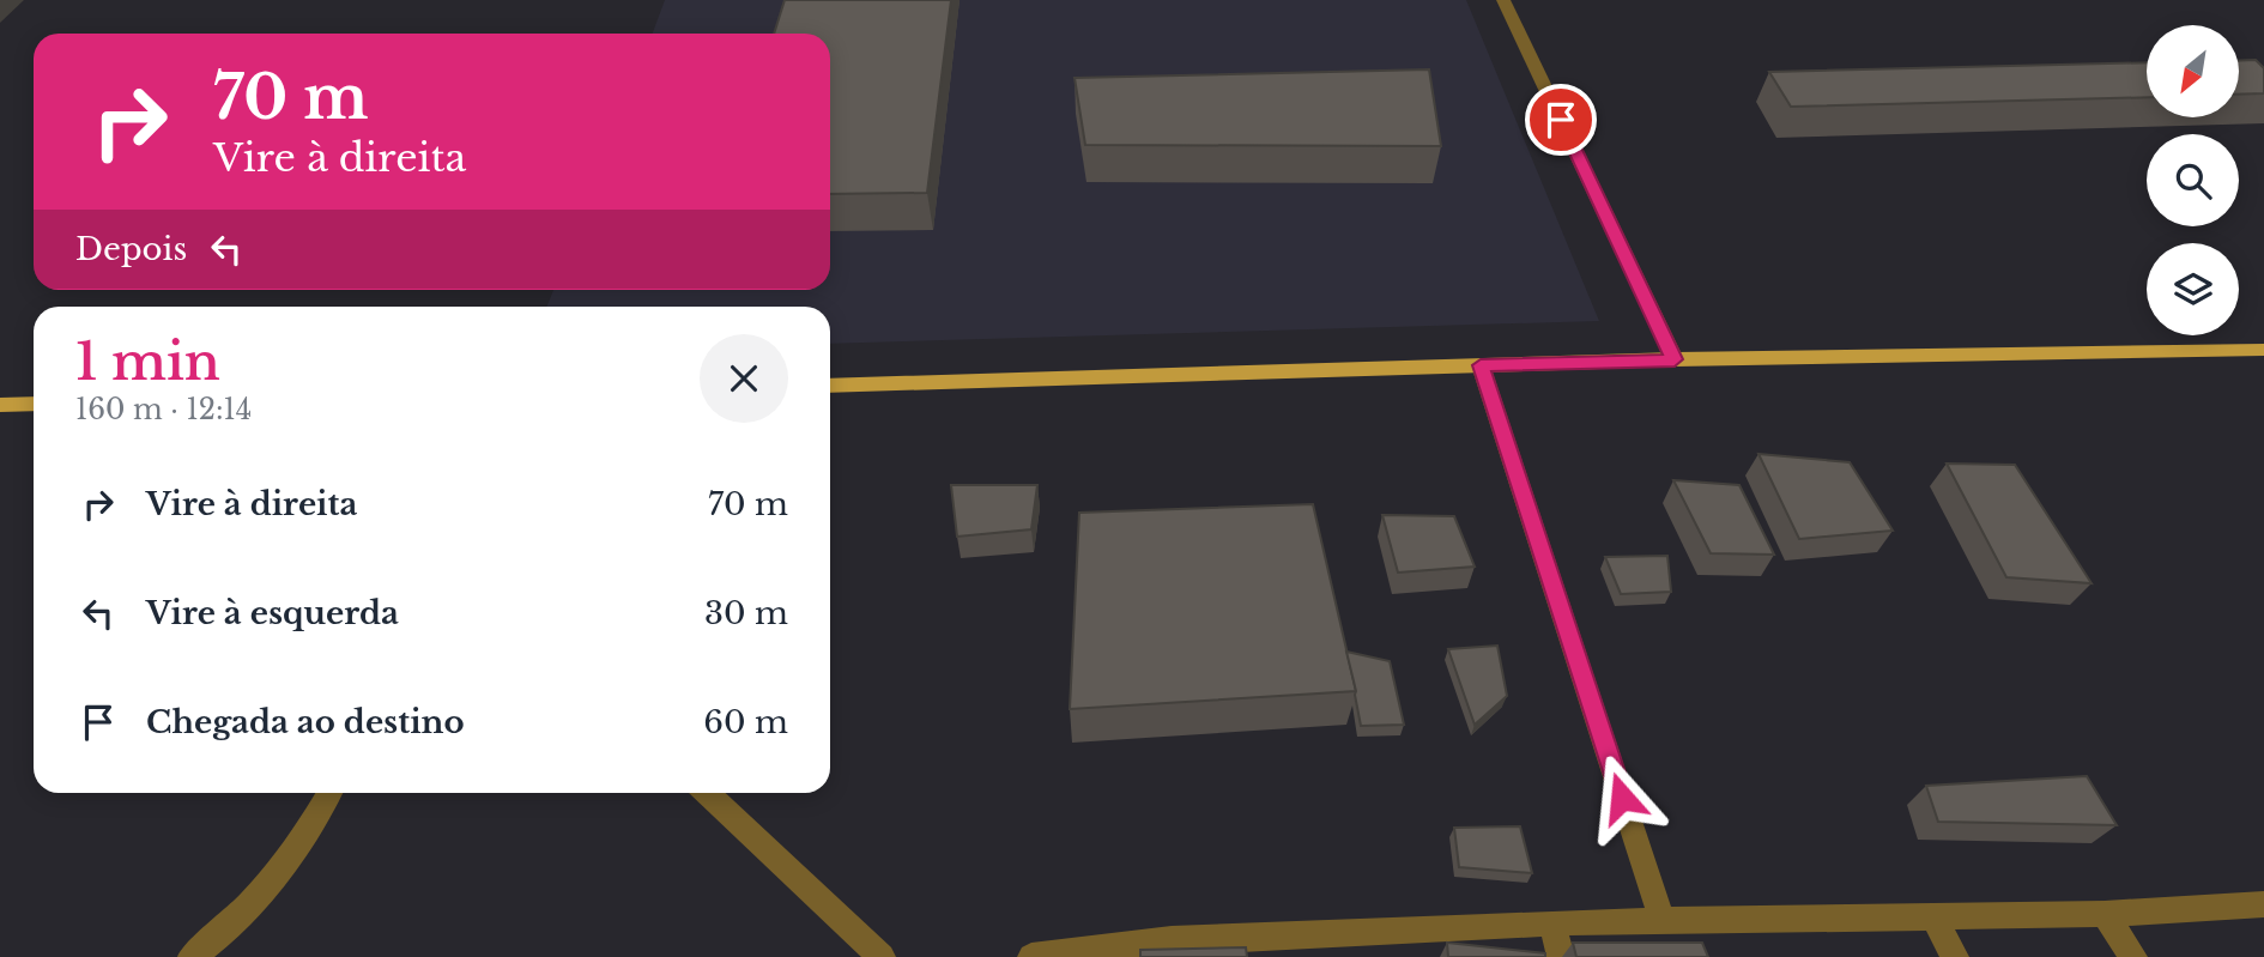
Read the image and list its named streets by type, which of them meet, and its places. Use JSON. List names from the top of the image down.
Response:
{
  "north": "bottom left",
  "page": {
    "turn": ["70 m", "Vire à direita"],
    "then": "Depois",
    "heading": ["1 min", "160 m · 12:14"],
    "list": [
      {
        "name": "Vire à direita",
        "value": "70 m"
      },
      {
        "name": "Vire à esquerda",
        "value": "30 m"
      },
      {
        "name": "Chegada ao destino",
        "value": "60 m"
      }
    ]
  }
}
